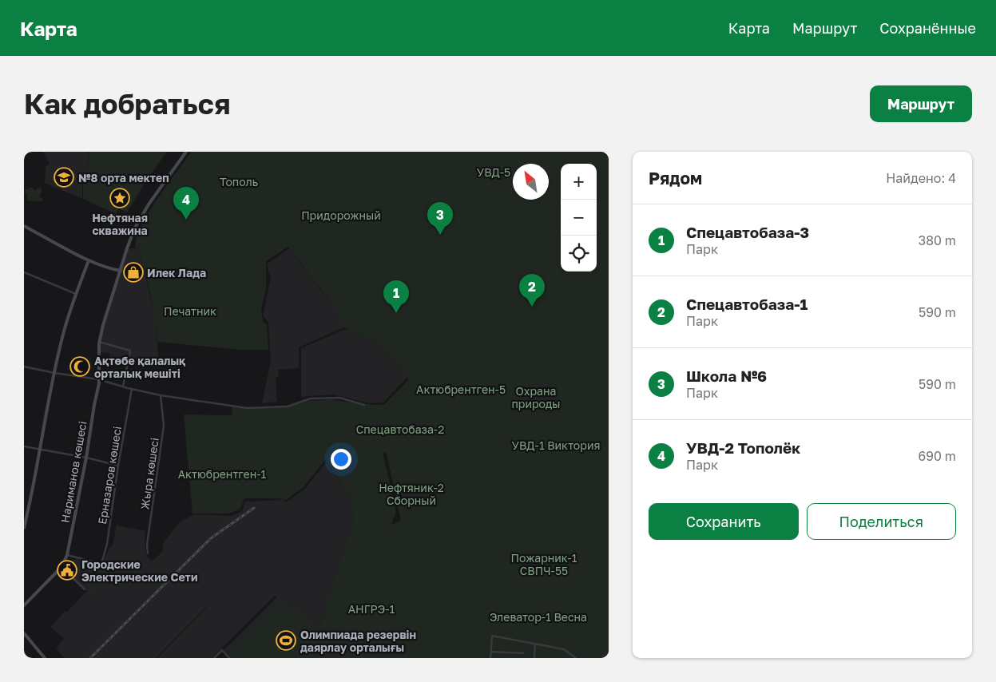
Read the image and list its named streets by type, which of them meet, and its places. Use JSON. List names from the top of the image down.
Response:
{
  "streets": {
    "street": ["Нариманов көшесі", "Жыра көшесі", "Ерназаров көшесі"]
  },
  "crossings": [
    ["Нариманов көшесі", "Ерназаров көшесі"]
  ],
  "parks": [
    "УВД-5",
    "Тополь",
    "Придорожный",
    "Печатник",
    "Актюбрентген-5",
    "Охрана природы",
    "Спецавтобаза-2",
    "УВД-1 Виктория",
    "Актюбрентген-1",
    "Нефтяник-2 Сборный",
    "Пожарник-1 СВПЧ-55",
    "АНГРЭ-1",
    "Элеватор-1 Весна"
  ],
  "places": {
    "school or university": ["№8 орта мектеп"],
    "place": ["Нефтяная скважина"],
    "shop": ["Илек Лада"],
    "mosque": ["Ақтөбе қалалық орталық мешіті"],
    "public building": ["Городские Электрические Сети"],
    "sports": ["Олимпиада резервін даярлау орталығы"]
  },
  "north": "top left",
  "page": {
    "header": "Карта",
    "nav": ["Карта", "Маршрут", "Сохранённые"],
    "buttons": [
      "Маршрут",
      ["Сохранить", "Поделиться"]
    ],
    "title": "Как добраться",
    "heading": ["Рядом", "Найдено: 4"],
    "map_buttons": ["+", "−"],
    "pins": [
      "4",
      "3",
      "2",
      "1"
    ],
    "list": [
      {
        "mark": "1",
        "name": "Спецавтобаза-3",
        "note": "Парк",
        "value": "380 m"
      },
      {
        "mark": "2",
        "name": "Спецавтобаза-1",
        "note": "Парк",
        "value": "590 m"
      },
      {
        "mark": "3",
        "name": "Школа №6",
        "note": "Парк",
        "value": "590 m"
      },
      {
        "mark": "4",
        "name": "УВД-2 Тополёк",
        "note": "Парк",
        "value": "690 m"
      }
    ]
  }
}
